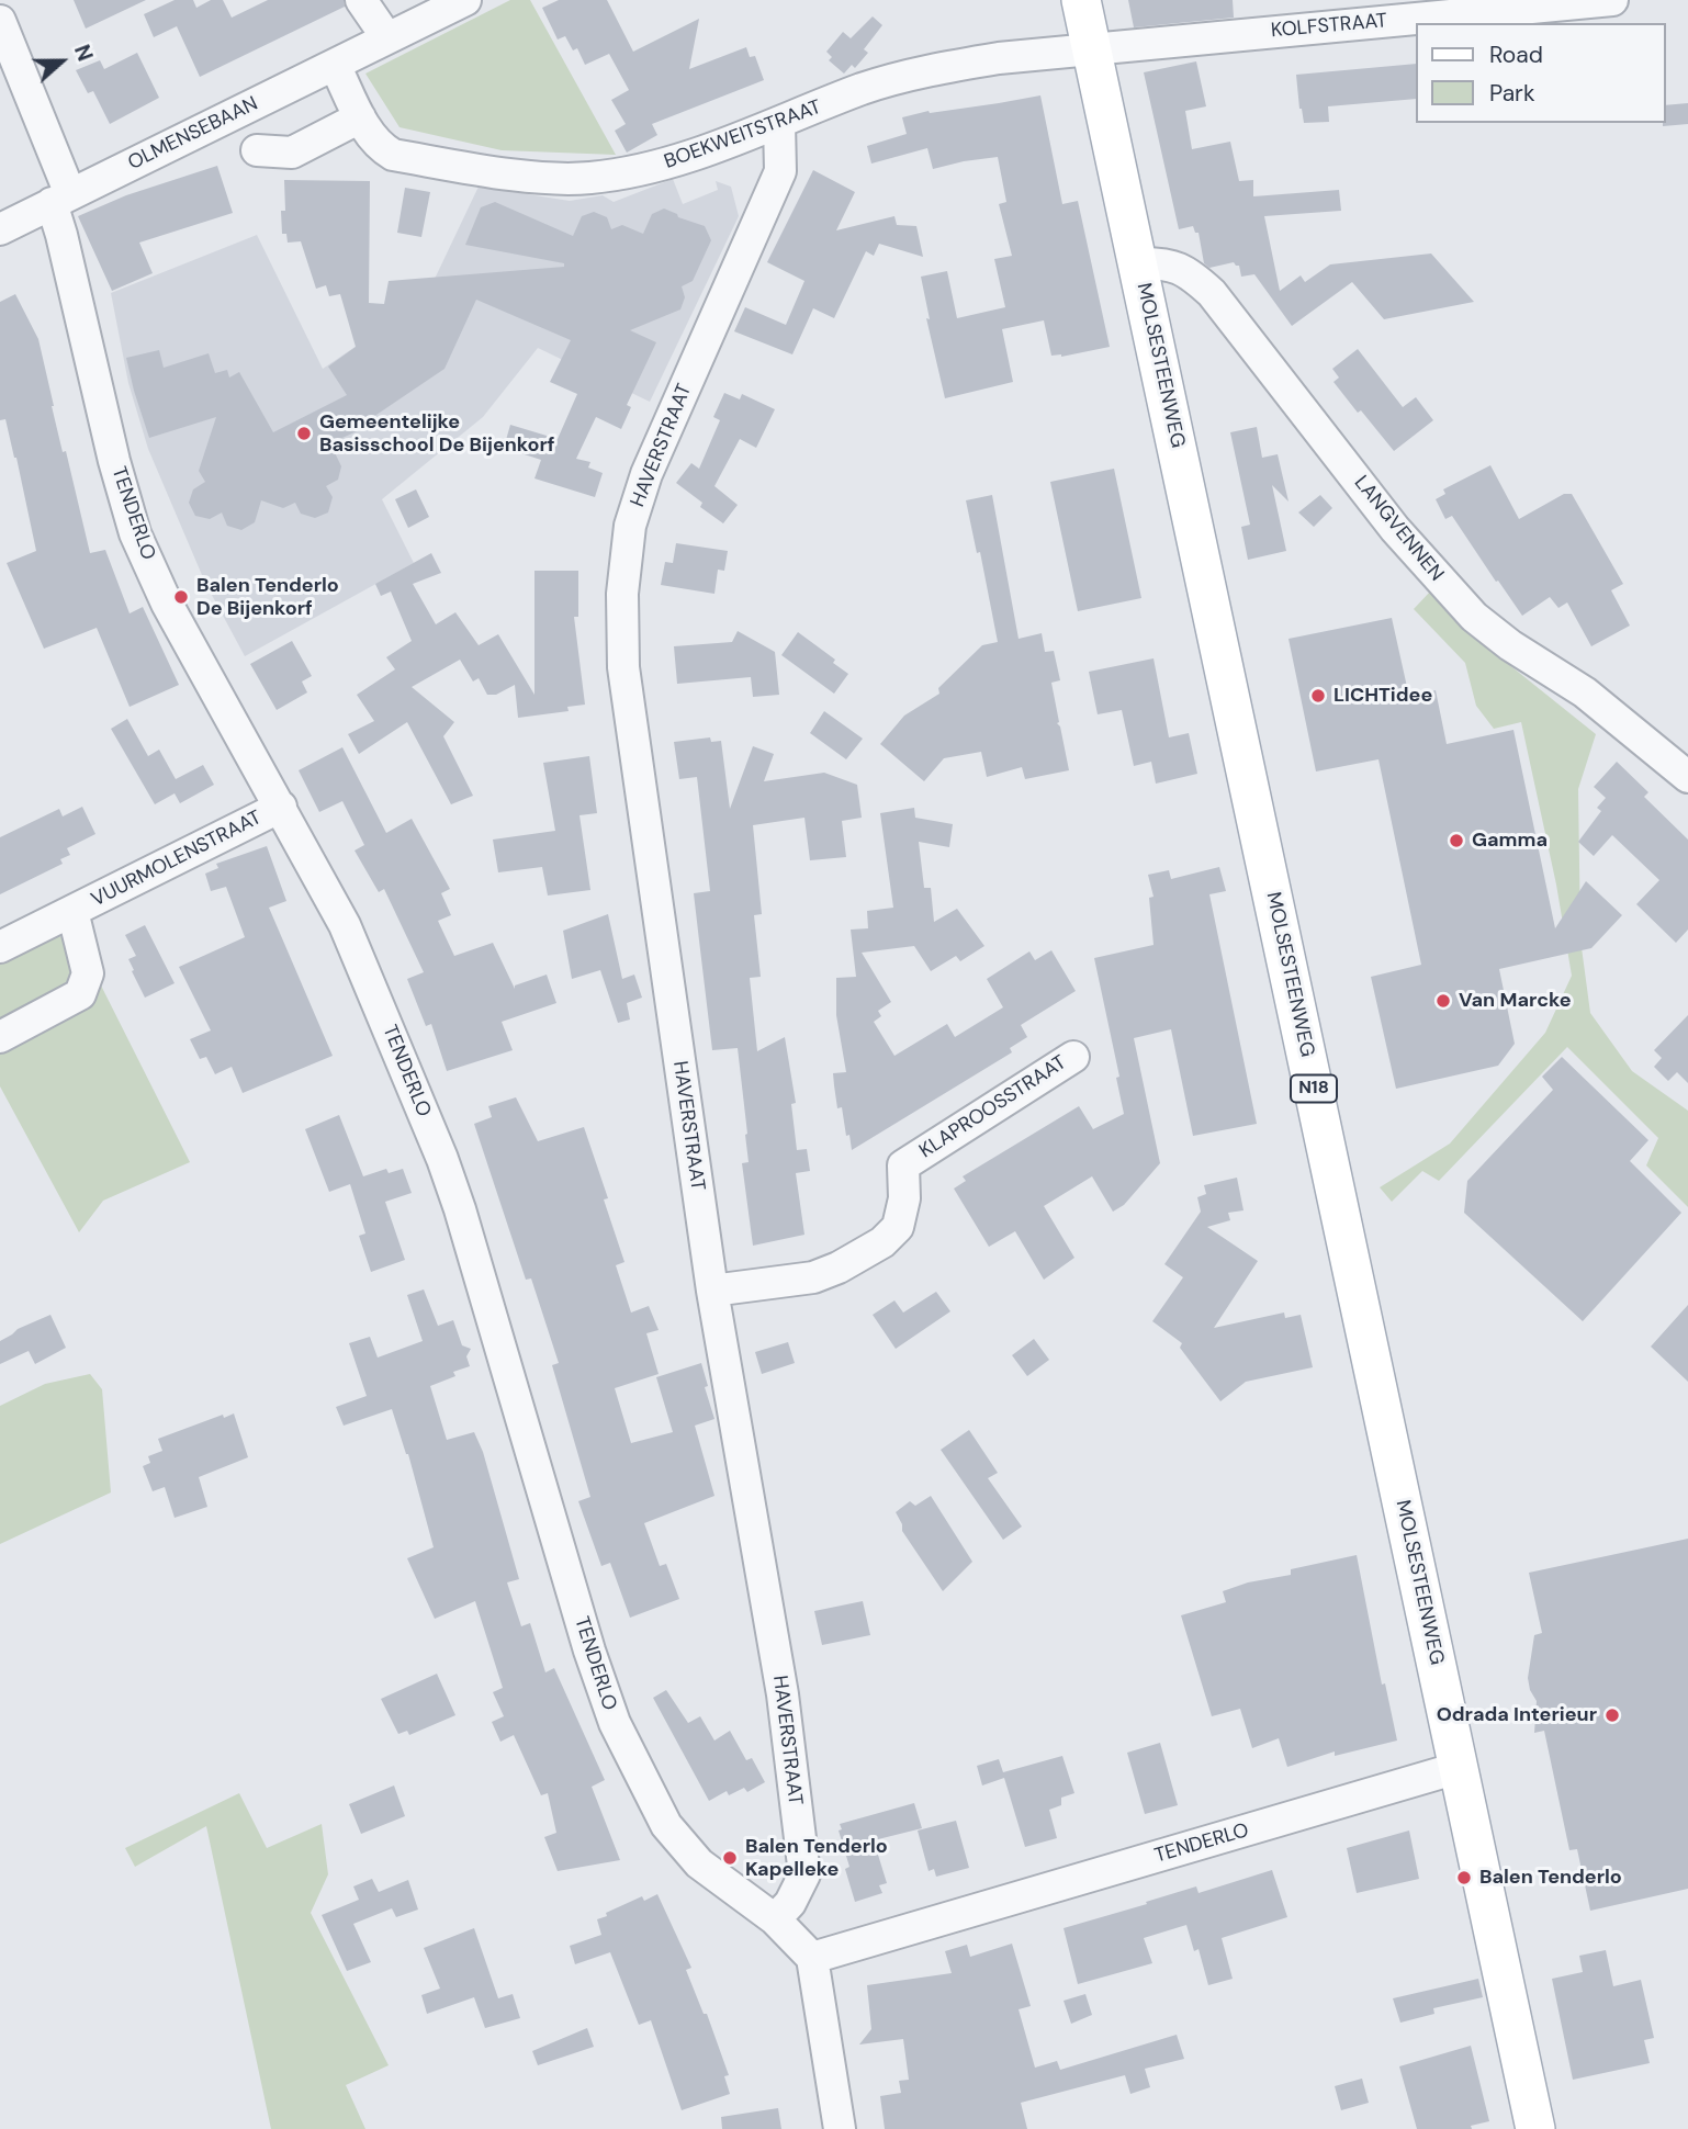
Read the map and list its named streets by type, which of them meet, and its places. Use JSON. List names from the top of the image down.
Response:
{
  "streets": {
    "main road": ["MOLSESTEENWEG", "N18"],
    "street": [
      "KOLFSTRAAT",
      "OLMENSEBAAN",
      "BOEKWEITSTRAAT",
      "HAVERSTRAAT",
      "TENDERLO",
      "LANGVENNEN",
      "VUURMOLENSTRAAT",
      "KLAPROOSSTRAAT"
    ]
  },
  "crossings": [
    ["KOLFSTRAAT", "BOEKWEITSTRAAT"],
    ["KOLFSTRAAT", "MOLSESTEENWEG"],
    ["OLMENSEBAAN", "BOEKWEITSTRAAT"],
    ["OLMENSEBAAN", "TENDERLO"],
    ["BOEKWEITSTRAAT", "MOLSESTEENWEG"],
    ["BOEKWEITSTRAAT", "HAVERSTRAAT"],
    ["MOLSESTEENWEG", "TENDERLO"],
    ["MOLSESTEENWEG", "LANGVENNEN"],
    ["HAVERSTRAAT", "TENDERLO"],
    ["HAVERSTRAAT", "KLAPROOSSTRAAT"],
    ["TENDERLO", "VUURMOLENSTRAAT"]
  ],
  "places": [
    "Gemeentelijke Basisschool De Bijenkorf",
    "Balen Tenderlo De Bijenkorf",
    "LICHTidee",
    "Gamma",
    "Van Marcke",
    "Odrada Interieur",
    "Balen Tenderlo Kapelleke",
    "Balen Tenderlo"
  ],
  "legend": ["Road", "Park"],
  "north": "right"
}
